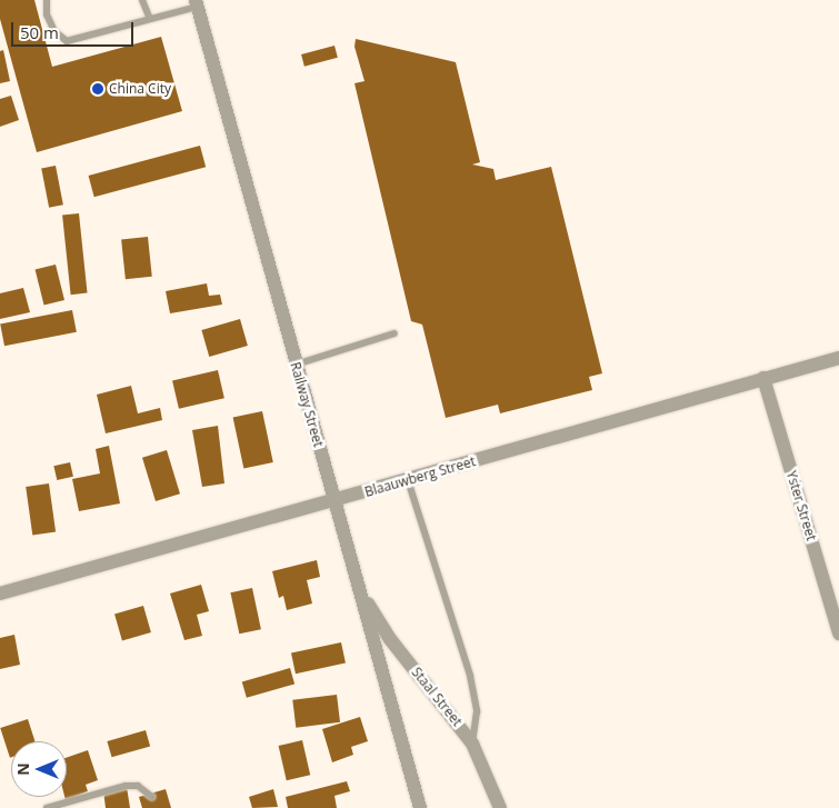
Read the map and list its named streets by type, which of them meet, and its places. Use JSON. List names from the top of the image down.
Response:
{
  "streets": {
    "street": [
      "Railway Street",
      "Blaauwberg Street",
      "Yster Street",
      "Staal Street"
    ]
  },
  "crossings": [
    ["Railway Street", "Blaauwberg Street"],
    ["Railway Street", "Staal Street"],
    ["Blaauwberg Street", "Yster Street"]
  ],
  "places": ["China City"],
  "scale_bar": "50 m",
  "north": "left"
}
